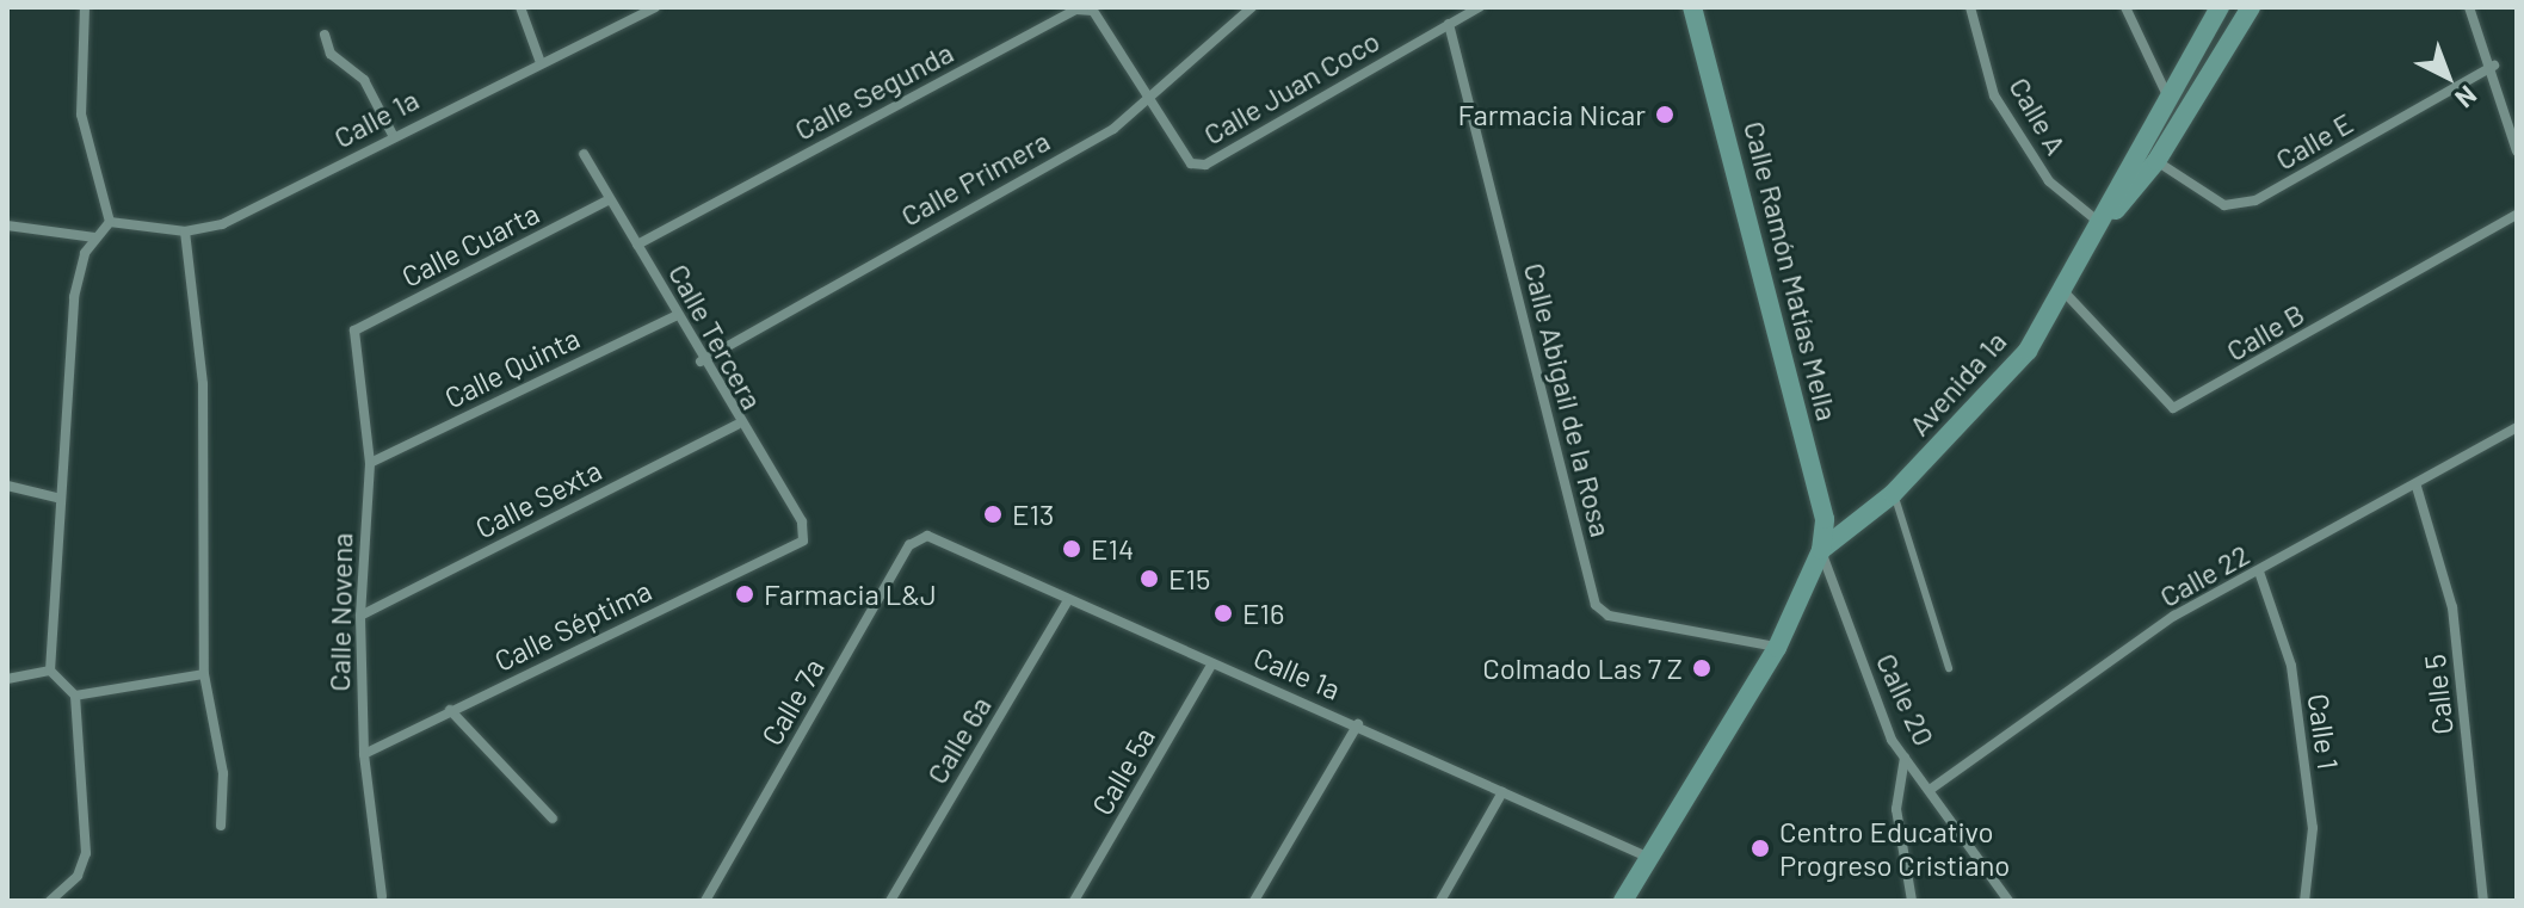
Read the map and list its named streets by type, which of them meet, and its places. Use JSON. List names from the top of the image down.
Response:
{
  "streets": {
    "main road": ["Calle Ramón Matías Mella", "Avenida 1a"],
    "street": [
      "Calle Juan Coco",
      "Calle Segunda",
      "Calle A",
      "Calle 1a",
      "Calle E",
      "Calle Primera",
      "Calle Cuarta",
      "Calle B",
      "Calle Tercera",
      "Calle Quinta",
      "Calle Abigail de la Rosa",
      "Calle Sexta",
      "Calle 22",
      "Calle Novena",
      "Calle Séptima",
      "Calle 5",
      "Calle 20",
      "Calle 7a",
      "Calle 1",
      "Calle 6a",
      "Calle 5a"
    ]
  },
  "crossings": [
    ["Calle Juan Coco", "Calle Segunda"],
    ["Calle Juan Coco", "Calle Primera"],
    ["Calle Juan Coco", "Calle Abigail de la Rosa"],
    ["Calle Segunda", "Calle Primera"],
    ["Calle Segunda", "Calle Tercera"],
    ["Calle A", "Avenida 1a"],
    ["Calle 1a", "Calle 7a"],
    ["Calle 1a", "Calle 6a"],
    ["Calle 1a", "Calle 5a"],
    ["Calle E", "Avenida 1a"],
    ["Calle Primera", "Calle Tercera"],
    ["Calle Cuarta", "Calle Tercera"],
    ["Calle Cuarta", "Calle Novena"],
    ["Calle Ramón Matías Mella", "Avenida 1a"],
    ["Calle Ramón Matías Mella", "Calle 20"],
    ["Calle B", "Avenida 1a"],
    ["Calle Tercera", "Calle Quinta"],
    ["Calle Tercera", "Calle Sexta"],
    ["Calle Tercera", "Calle Séptima"],
    ["Calle Quinta", "Calle Novena"],
    ["Avenida 1a", "Calle 20"],
    ["Calle Sexta", "Calle Novena"],
    ["Calle 22", "Calle 5"],
    ["Calle 22", "Calle 20"],
    ["Calle 22", "Calle 1"],
    ["Calle Novena", "Calle Séptima"]
  ],
  "places": [
    "Farmacia Nicar",
    "E13",
    "E14",
    "E15",
    "Farmacia L&J",
    "E16",
    "Colmado Las 7 Z",
    "Centro Educativo Progreso Cristiano"
  ],
  "north": "bottom right"
}
